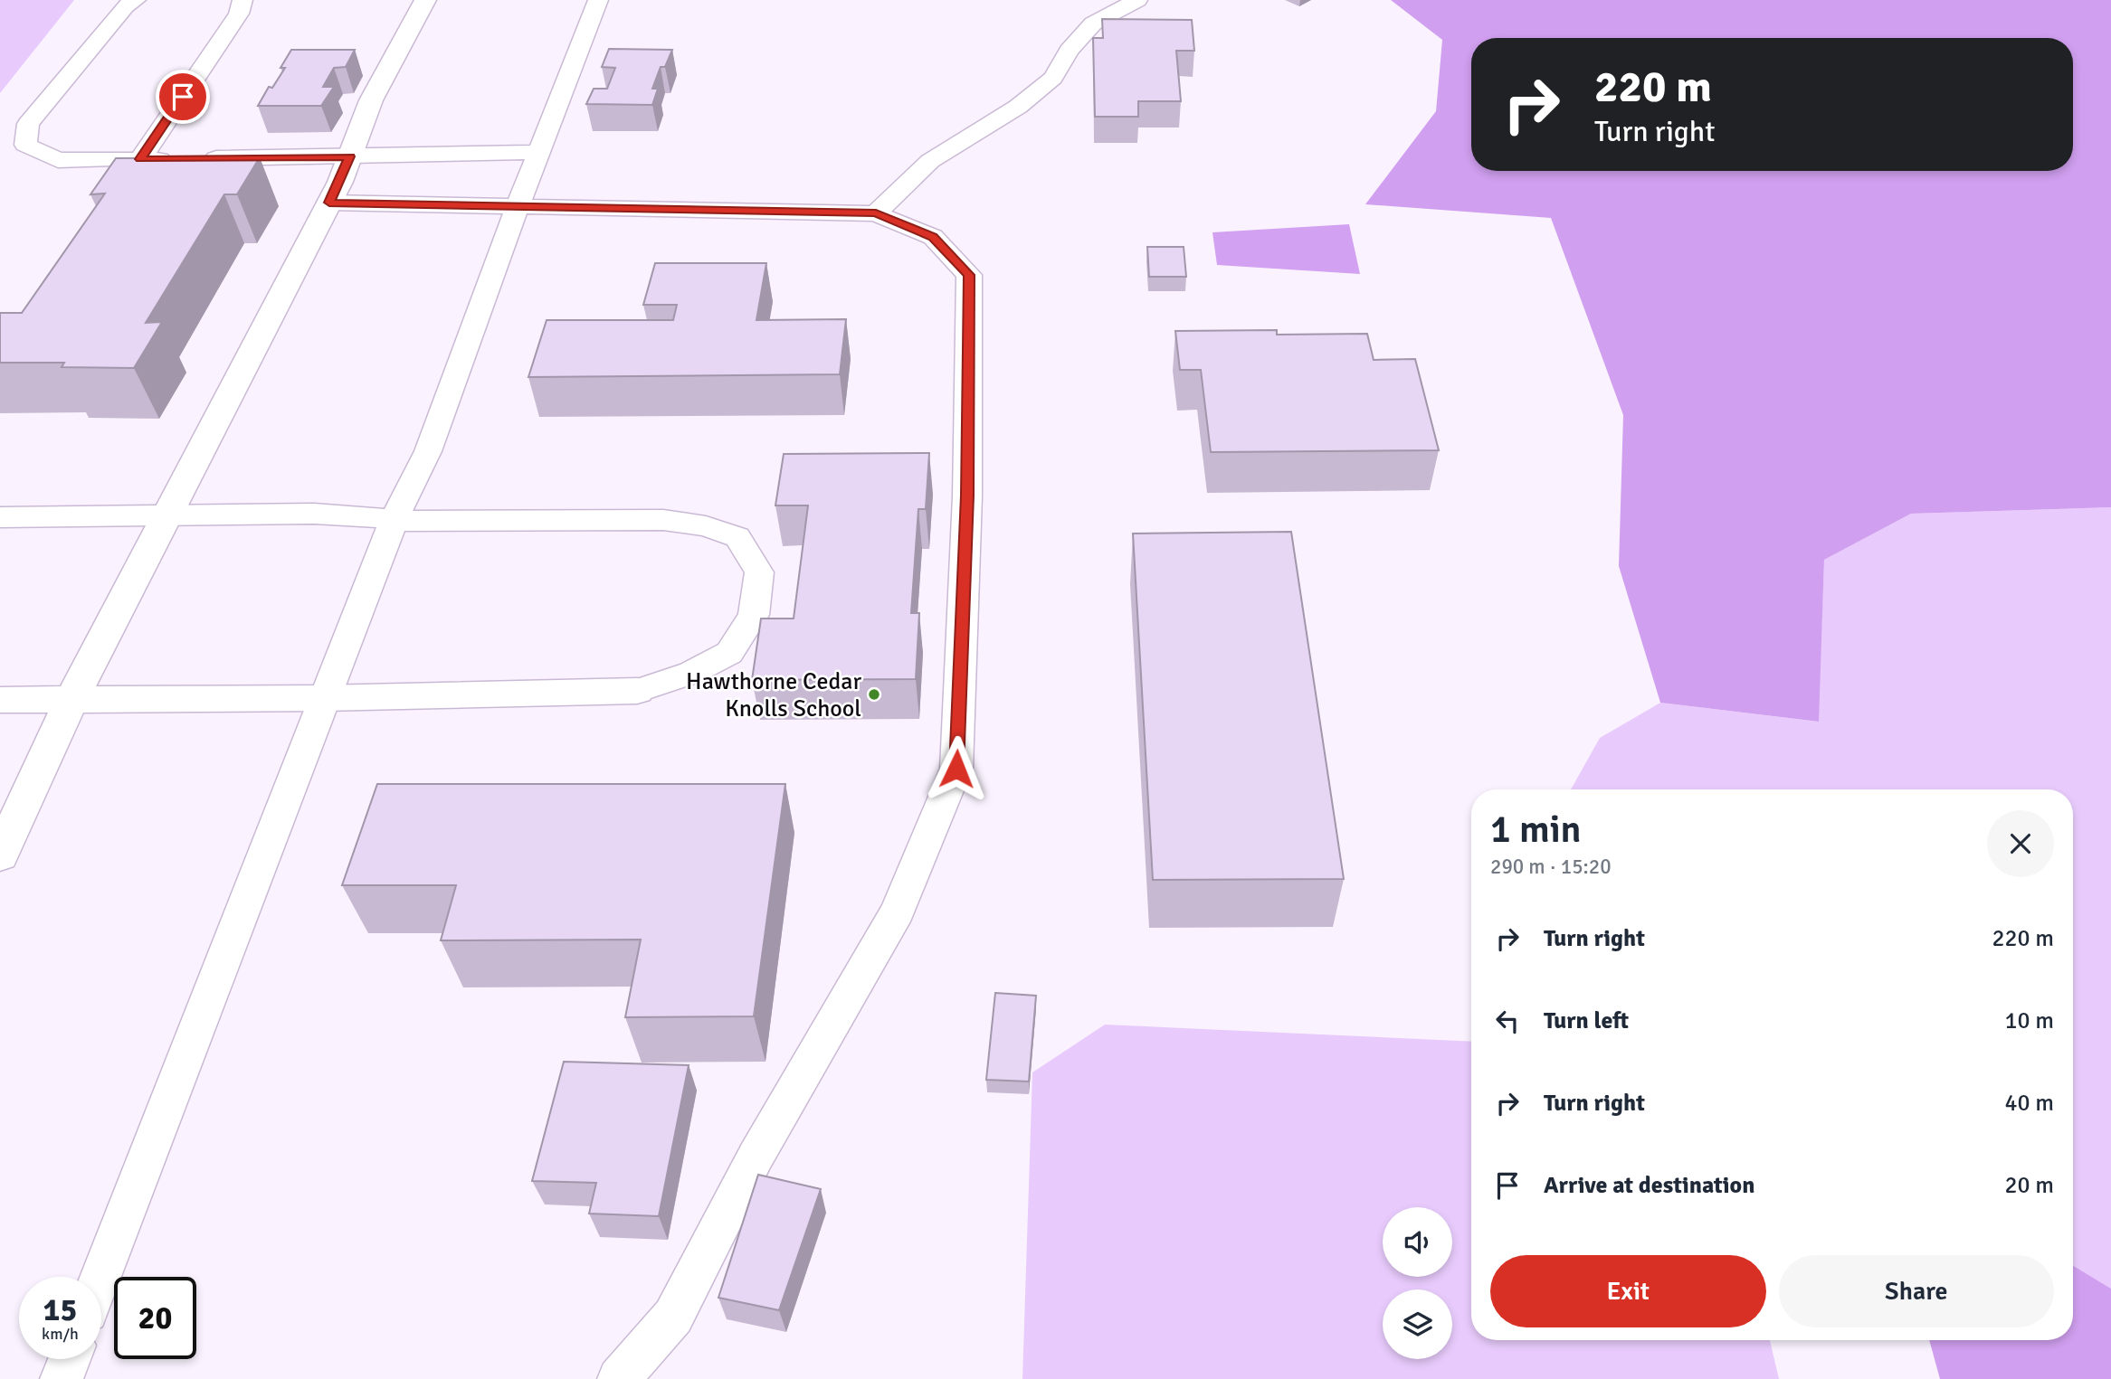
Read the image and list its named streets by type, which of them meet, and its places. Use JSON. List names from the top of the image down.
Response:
{
  "places": ["Hawthorne Cedar Knolls School"],
  "page": {
    "turn": ["220 m", "Turn right"],
    "heading": ["1 min", "290 m · 15:20"],
    "list": [
      {
        "name": "Turn right",
        "value": "220 m"
      },
      {
        "name": "Turn left",
        "value": "10 m"
      },
      {
        "name": "Turn right",
        "value": "40 m"
      },
      {
        "name": "Arrive at destination",
        "value": "20 m"
      }
    ],
    "buttons": ["Exit", "Share"],
    "speed": "15 km/h",
    "limit": "20"
  }
}
